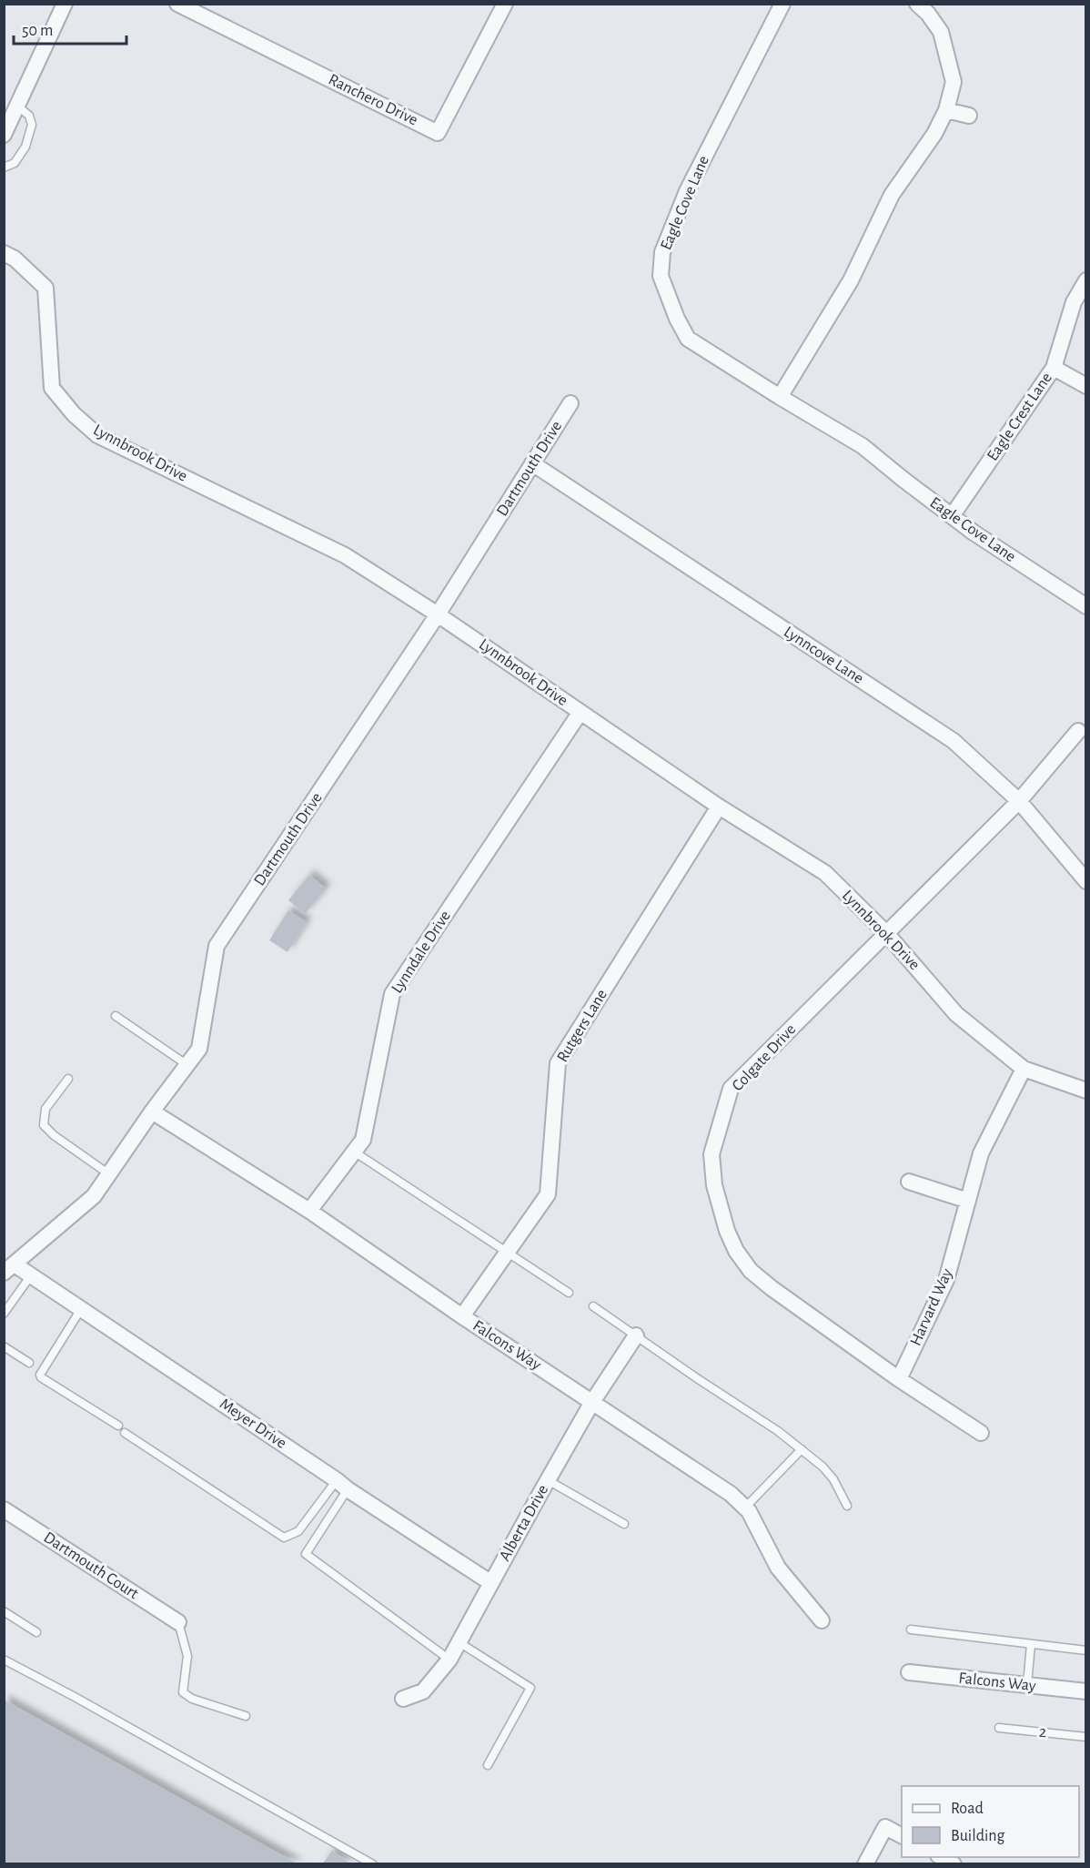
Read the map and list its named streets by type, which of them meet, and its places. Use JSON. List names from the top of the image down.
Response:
{
  "streets": {
    "street": [
      "Ranchero Drive",
      "Eagle Cove Lane",
      "Eagle Crest Lane",
      "Lynnbrook Drive",
      "Dartmouth Drive",
      "Lynncove Lane",
      "Lynndale Drive",
      "Rutgers Lane",
      "Colgate Drive",
      "Harvard Way",
      "Falcons Way",
      "Meyer Drive",
      "Alberta Drive",
      "Dartmouth Court"
    ],
    "lane": ["2"]
  },
  "crossings": [
    ["Eagle Cove Lane", "Eagle Crest Lane"],
    ["Lynnbrook Drive", "Dartmouth Drive"],
    ["Lynnbrook Drive", "Lynndale Drive"],
    ["Lynnbrook Drive", "Rutgers Lane"],
    ["Lynnbrook Drive", "Colgate Drive"],
    ["Lynnbrook Drive", "Harvard Way"],
    ["Dartmouth Drive", "Lynncove Lane"],
    ["Dartmouth Drive", "Falcons Way"],
    ["Dartmouth Drive", "Meyer Drive"],
    ["Lynncove Lane", "Colgate Drive"],
    ["Lynndale Drive", "Falcons Way"],
    ["Rutgers Lane", "Falcons Way"],
    ["Colgate Drive", "Harvard Way"],
    ["Falcons Way", "Alberta Drive"],
    ["Meyer Drive", "Alberta Drive"]
  ],
  "legend": ["Road", "Building"],
  "scale_bar": "50 m"
}
